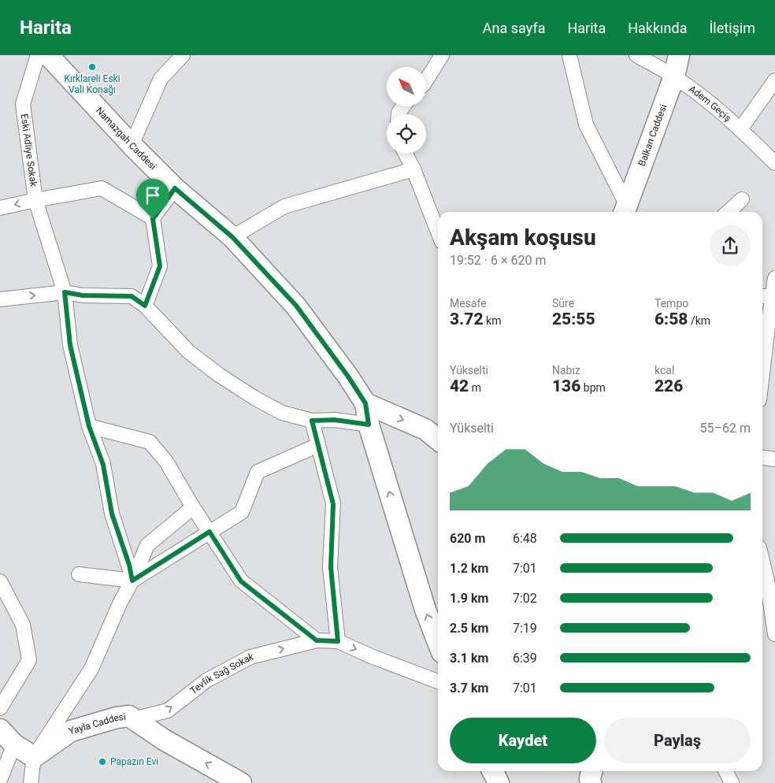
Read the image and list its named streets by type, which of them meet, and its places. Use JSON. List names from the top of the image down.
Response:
{
  "streets": {
    "street": [
      "Adem Geçiş",
      "Balkan Caddesi",
      "Namazgah Caddesi",
      "Eski Adliye Sokak",
      "Tevfik Sağ Sokak",
      "Yayla Caddesi"
    ]
  },
  "crossings": [
    ["Adem Geçiş", "Balkan Caddesi"],
    ["Tevfik Sağ Sokak", "Yayla Caddesi"]
  ],
  "one_way": ["Tevfik Sağ Sokak"],
  "places": ["Kırklareli Eski Vali Konağı", "Papazın Evi"],
  "north": "top left",
  "page": {
    "header": "Harita",
    "nav": [
      "Ana sayfa",
      "Harita",
      "Hakkında",
      "İletişim"
    ],
    "heading": ["Akşam koşusu", "19:52 · 6 × 620 m"],
    "stats": [
      ["Mesafe", "3.72 km"],
      ["Süre", "25:55"],
      ["Tempo", "6:58 /km"],
      ["Yükselti", "42 m"],
      ["Nabız", "136 bpm"],
      ["kcal", "226"]
    ],
    "chart": ["Yükselti", "55–62 m"],
    "list": [
      {
        "name": "620 m",
        "note": "6:48"
      },
      {
        "name": "1.2 km",
        "note": "7:01"
      },
      {
        "name": "1.9 km",
        "note": "7:02"
      },
      {
        "name": "2.5 km",
        "note": "7:19"
      },
      {
        "name": "3.1 km",
        "note": "6:39"
      },
      {
        "name": "3.7 km",
        "note": "7:01"
      }
    ],
    "buttons": ["Kaydet", "Paylaş"]
  }
}
